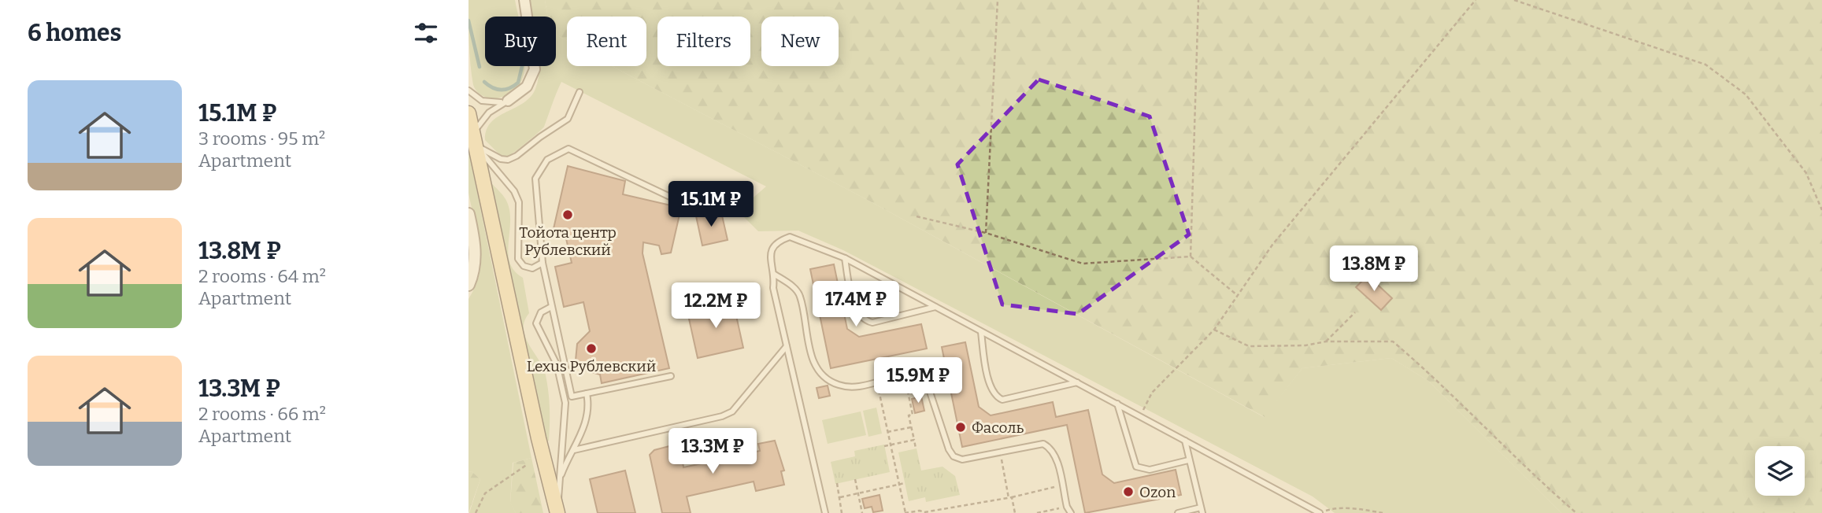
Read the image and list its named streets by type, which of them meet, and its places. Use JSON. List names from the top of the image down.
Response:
{
  "places": [
    "Тойота центр Рублевский",
    "Lexus Рублевский",
    "Фасоль",
    "Ozon"
  ],
  "page": {
    "heading": "6 homes",
    "chip": [
      "Buy",
      "Rent",
      "Filters",
      "New"
    ],
    "list": [
      {
        "name": "15.1M ₽",
        "note": "3 rooms · 95 m² · Apartment"
      },
      {
        "name": "13.8M ₽",
        "note": "2 rooms · 64 m² · Apartment"
      },
      {
        "name": "13.3M ₽",
        "note": "2 rooms · 66 m² · Apartment"
      }
    ],
    "price": [
      "15.1M ₽",
      "13.8M ₽",
      "17.4M ₽",
      "12.2M ₽",
      "15.9M ₽",
      "13.3M ₽"
    ]
  }
}
